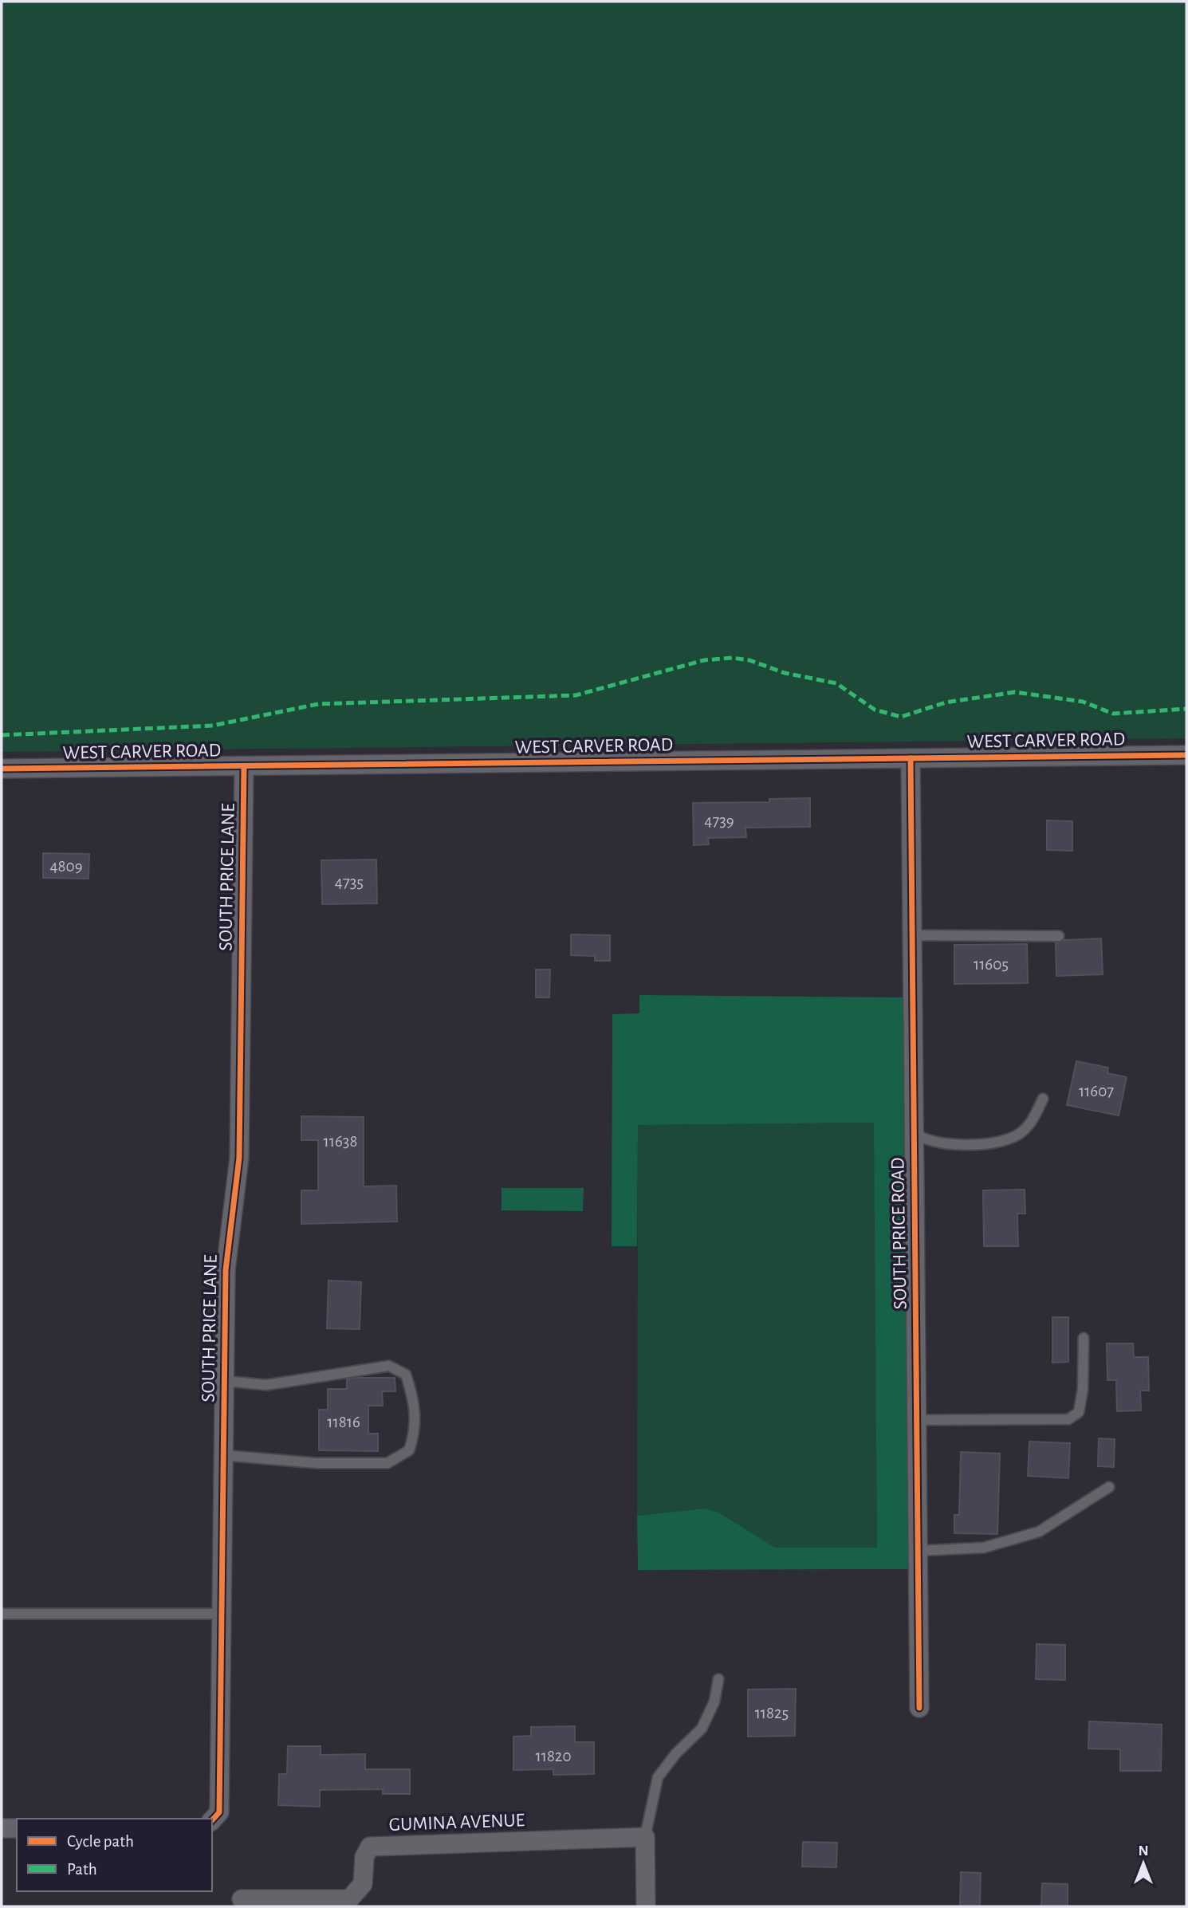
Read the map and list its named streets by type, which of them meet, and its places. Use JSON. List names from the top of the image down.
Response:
{
  "streets": {
    "street": [
      "WEST CARVER ROAD",
      "SOUTH PRICE LANE",
      "SOUTH PRICE ROAD",
      "GUMINA AVENUE"
    ]
  },
  "crossings": [
    ["WEST CARVER ROAD", "SOUTH PRICE LANE"],
    ["WEST CARVER ROAD", "SOUTH PRICE ROAD"]
  ],
  "house_numbers": [
    "4739",
    "4809",
    "4735",
    "11605",
    "11607",
    "11638",
    "11816",
    "11825",
    "11820"
  ],
  "legend": ["Cycle path", "Path"],
  "north": "top"
}
